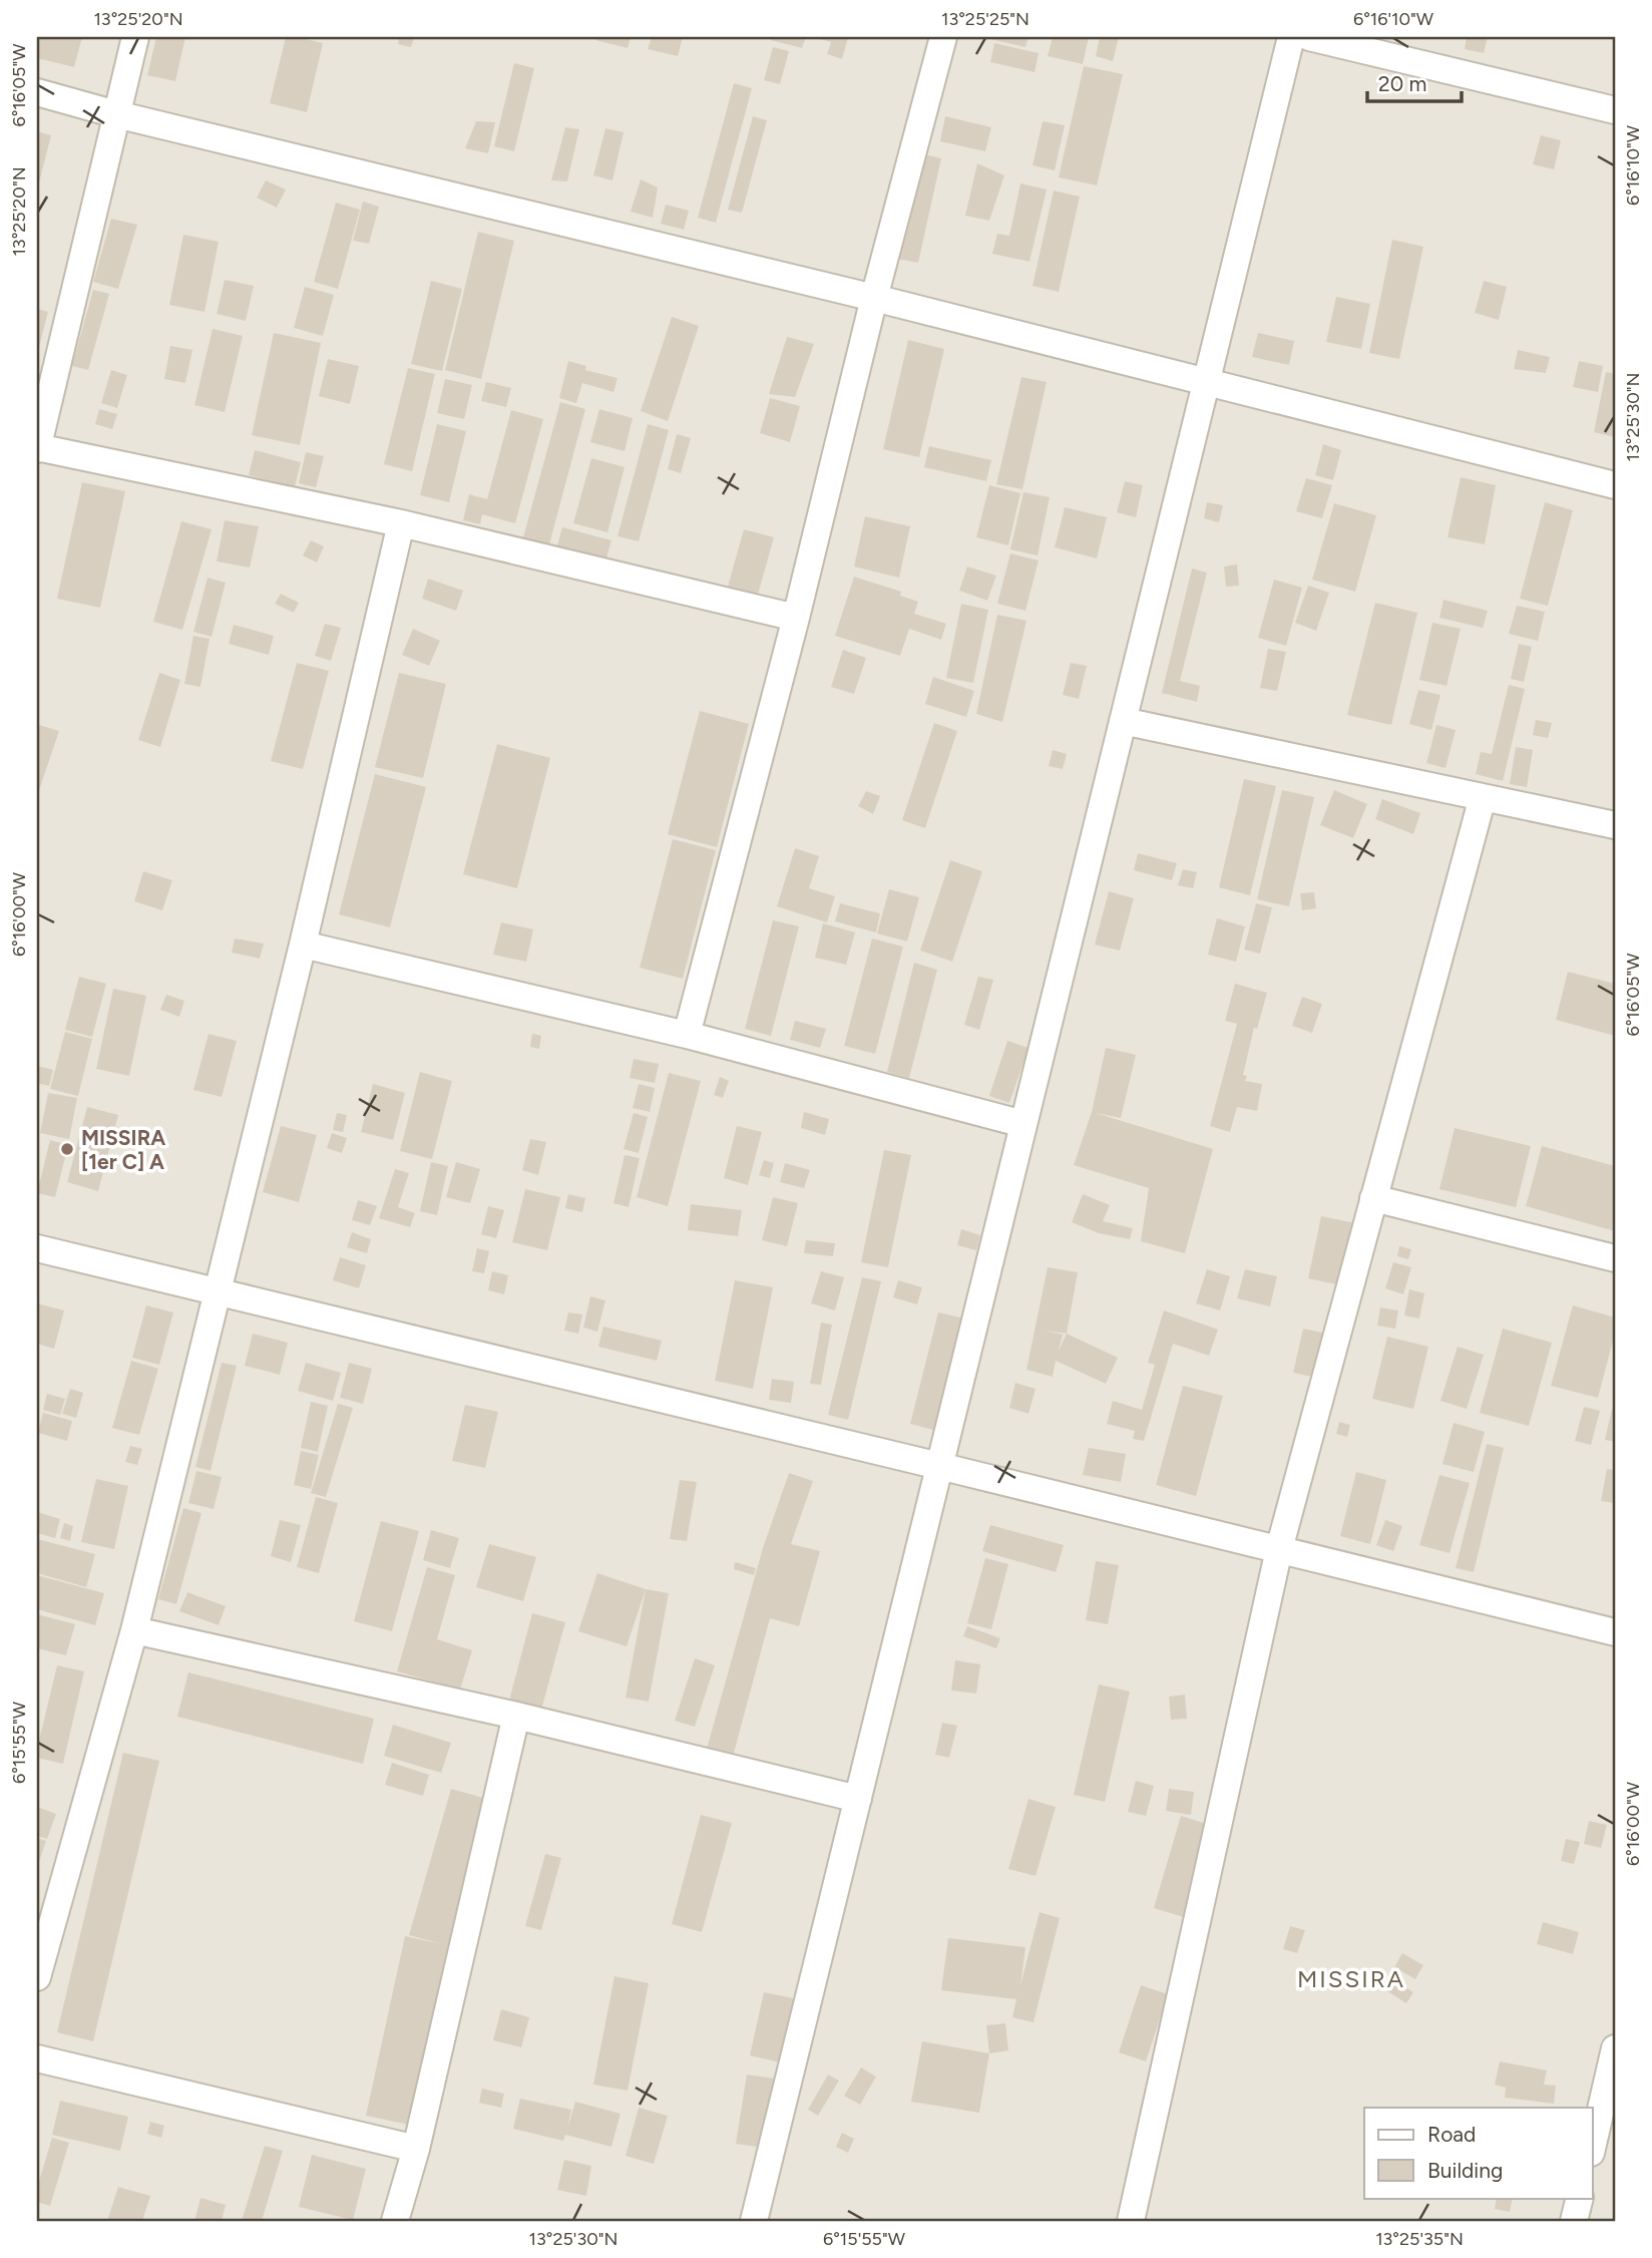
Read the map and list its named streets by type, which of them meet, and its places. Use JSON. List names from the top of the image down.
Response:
{
  "districts": ["MISSIRA"],
  "places": ["MISSIRA [1er C] A"],
  "legend": ["Road", "Building"],
  "scale_bar": "20 m",
  "coordinates": [
    "13°25'20\"N",
    "13°25'25\"N",
    "6°16'10\"W",
    "6°16'05\"W",
    "13°25'30\"N",
    "6°16'00\"W",
    "6°15'55\"W",
    "13°25'35\"N"
  ]
}
